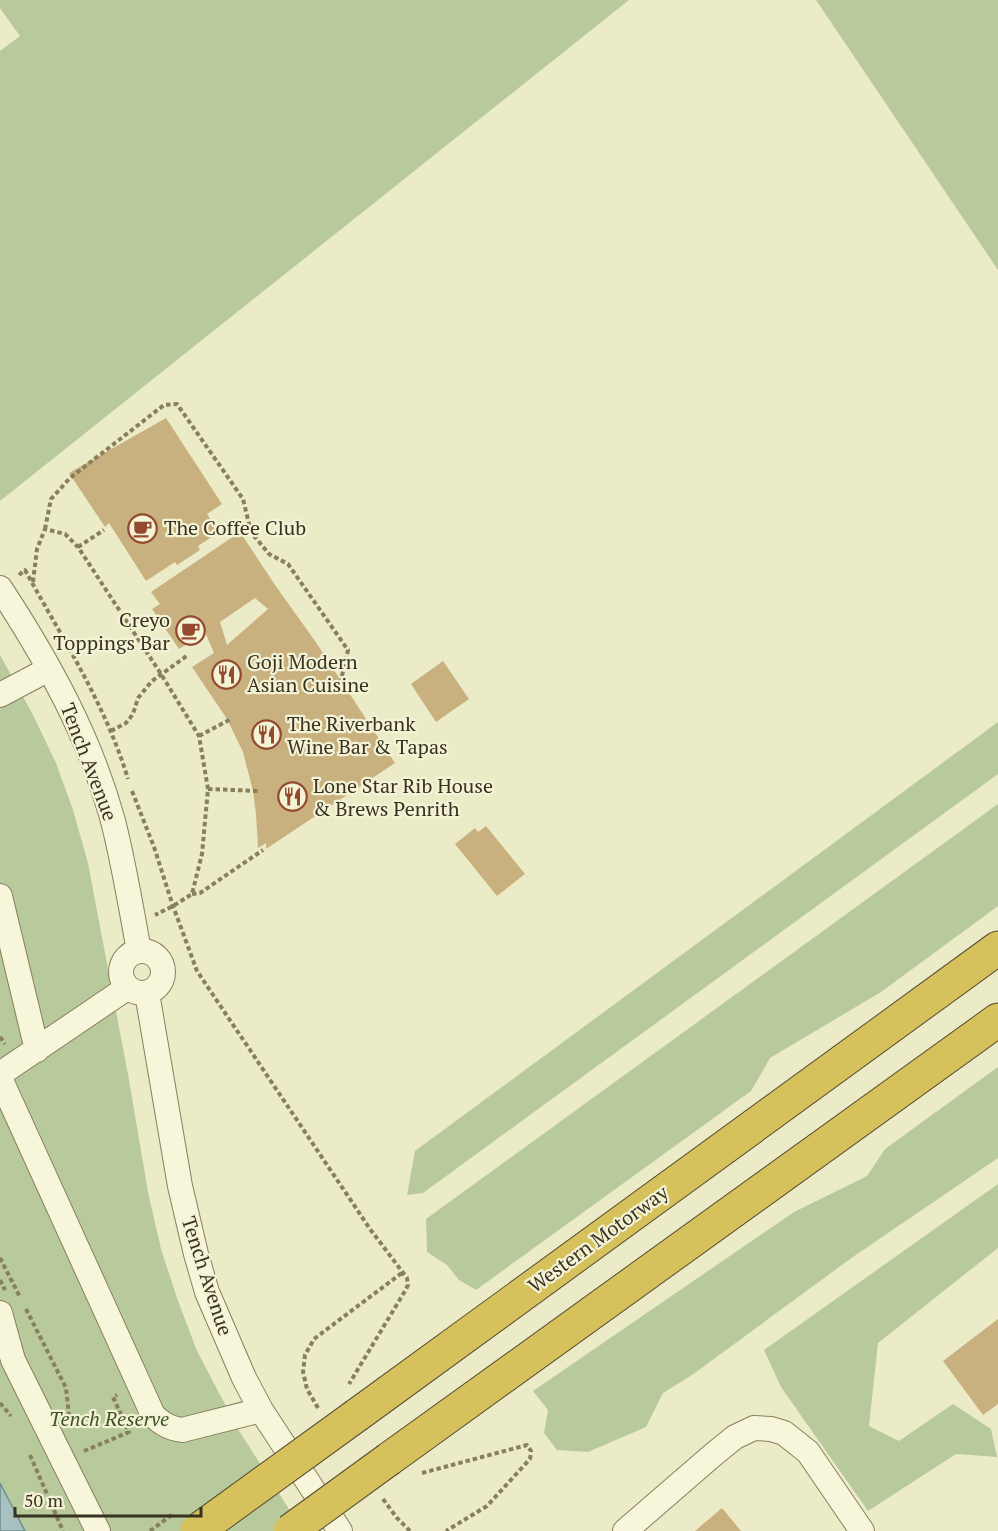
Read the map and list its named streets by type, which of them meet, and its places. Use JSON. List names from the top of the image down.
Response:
{
  "streets": {
    "highway": ["Western Motorway"],
    "street": ["Tench Avenue"]
  },
  "parks": ["Tench Reserve"],
  "places": {
    "cafe": ["The Coffee Club", "Creyo Toppings Bar"],
    "restaurant": ["Goji Modern Asian Cuisine", "The Riverbank Wine Bar & Tapas", "Lone Star Rib House & Brews Penrith"]
  },
  "scale_bar": "50 m"
}
